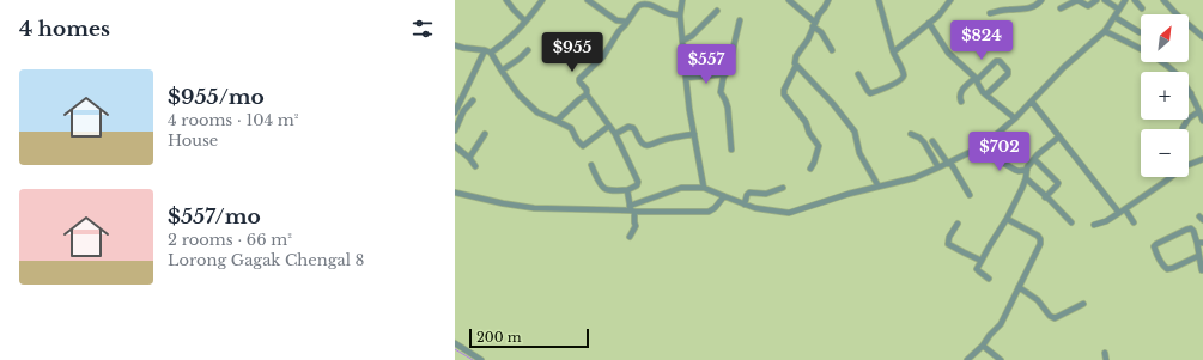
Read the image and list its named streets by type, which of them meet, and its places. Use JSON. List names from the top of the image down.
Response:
{
  "scale_bar": "200 m",
  "north": "top right",
  "page": {
    "heading": "4 homes",
    "map_buttons": ["+", "−"],
    "price": [
      "$824",
      "$955",
      "$557",
      "$702"
    ],
    "list": [
      {
        "name": "$955/mo",
        "note": "4 rooms · 104 m² · House"
      },
      {
        "name": "$557/mo",
        "note": "2 rooms · 66 m² · Lorong Gagak Chengal 8"
      }
    ],
    "scale": "200 m"
  }
}
